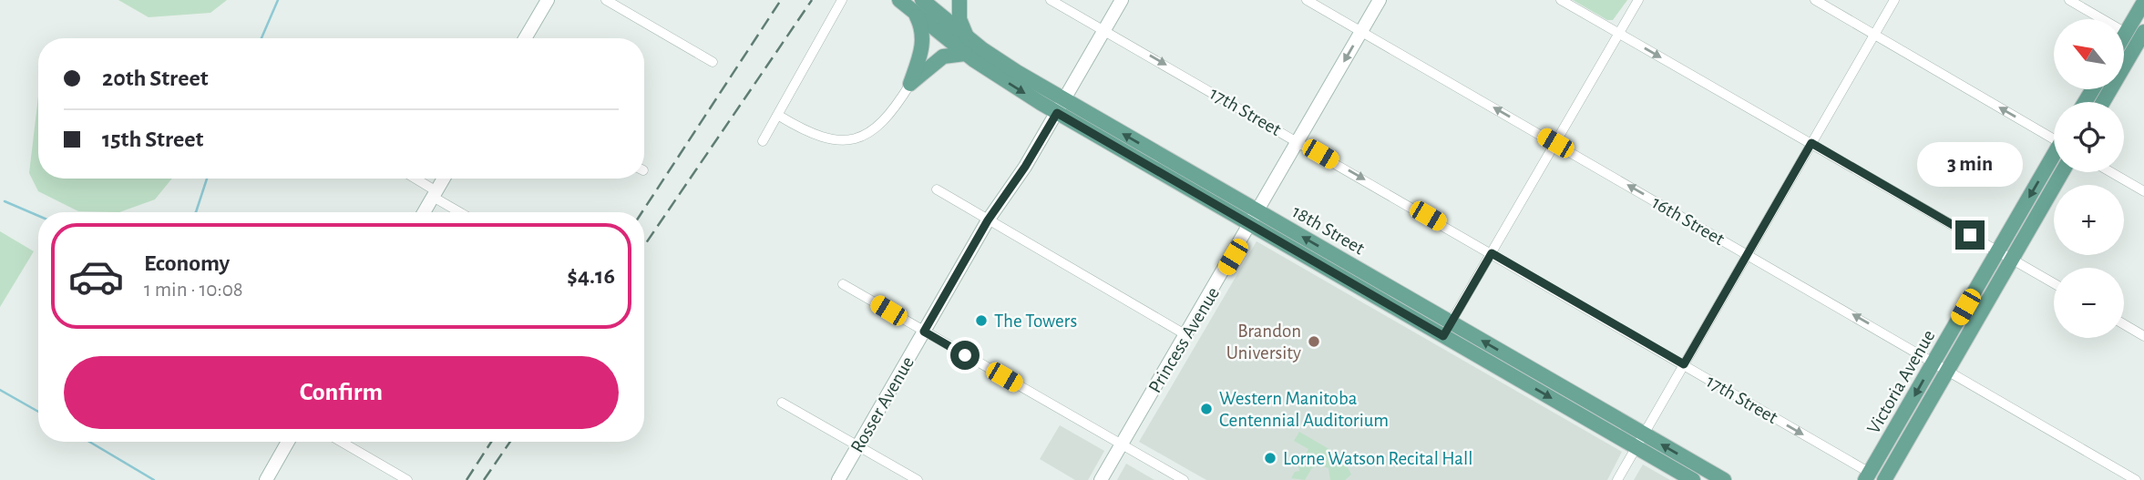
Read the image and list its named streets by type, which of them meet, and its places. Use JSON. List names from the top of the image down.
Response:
{
  "streets": {
    "main road": ["18th Street", "Victoria Avenue"],
    "street": [
      "17th Street",
      "16th Street",
      "Princess Avenue",
      "Rosser Avenue"
    ]
  },
  "crossings": [
    ["17th Street", "Princess Avenue"],
    ["17th Street", "Victoria Avenue"],
    ["17th Street", "Rosser Avenue"],
    ["16th Street", "Princess Avenue"],
    ["16th Street", "Victoria Avenue"],
    ["18th Street", "Princess Avenue"],
    ["18th Street", "Rosser Avenue"]
  ],
  "one_way": ["17th Street", "16th Street"],
  "places": [
    "The Towers",
    "Brandon University",
    "Western Manitoba Centennial Auditorium",
    "Lorne Watson Recital Hall"
  ],
  "north": "top left",
  "page": {
    "map_buttons": ["+", "−"],
    "banner": ["20th Street", "15th Street"],
    "bubble": "3 min",
    "list": [
      {
        "name": "Economy",
        "note": "1 min · 10:08",
        "value": "$4.16"
      }
    ],
    "buttons": "Confirm"
  }
}
